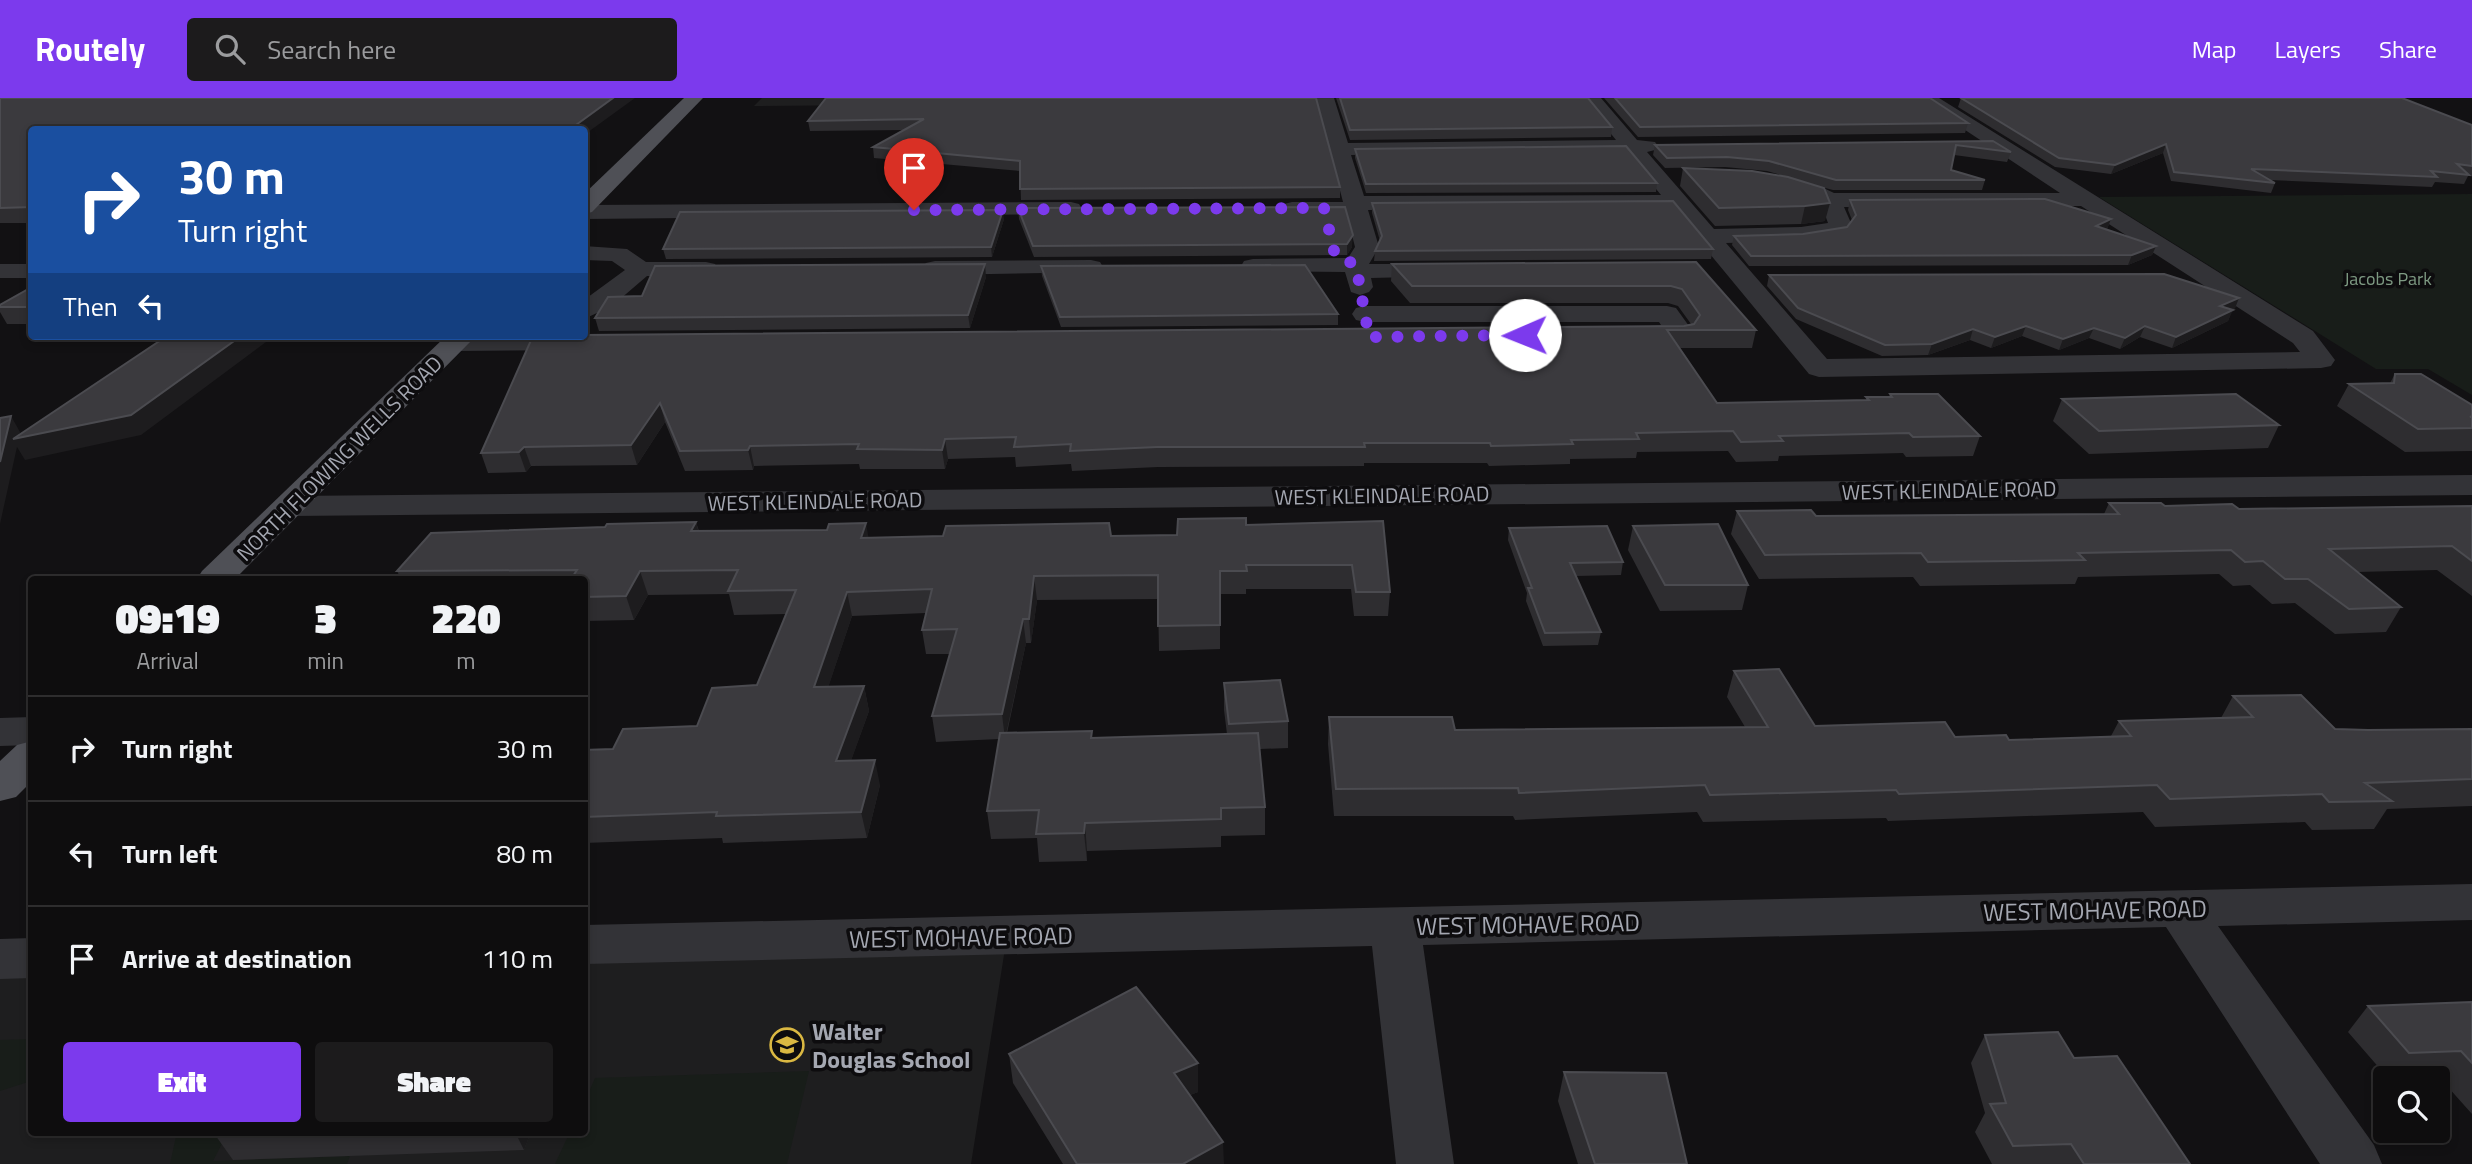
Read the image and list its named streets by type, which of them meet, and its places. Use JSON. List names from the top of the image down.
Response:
{
  "streets": {
    "main road": ["NORTH FLOWING WELLS ROAD"],
    "street": ["WEST KLEINDALE ROAD", "WEST MOHAVE ROAD"]
  },
  "crossings": [
    ["NORTH FLOWING WELLS ROAD", "WEST KLEINDALE ROAD"]
  ],
  "parks": ["Jacobs Park"],
  "places": {
    "school or university": ["Walter Douglas School"]
  },
  "page": {
    "header": "Routely",
    "search": "Search here",
    "nav": ["Map", "Layers", "Share"],
    "turn": ["30 m", "Turn right"],
    "then": "Then",
    "eta": [
      "09:19",
      "Arrival",
      "3",
      "min",
      "220",
      "m"
    ],
    "list": [
      {
        "name": "Turn right",
        "value": "30 m"
      },
      {
        "name": "Turn left",
        "value": "80 m"
      },
      {
        "name": "Arrive at destination",
        "value": "110 m"
      }
    ],
    "buttons": ["Exit", "Share"]
  }
}
